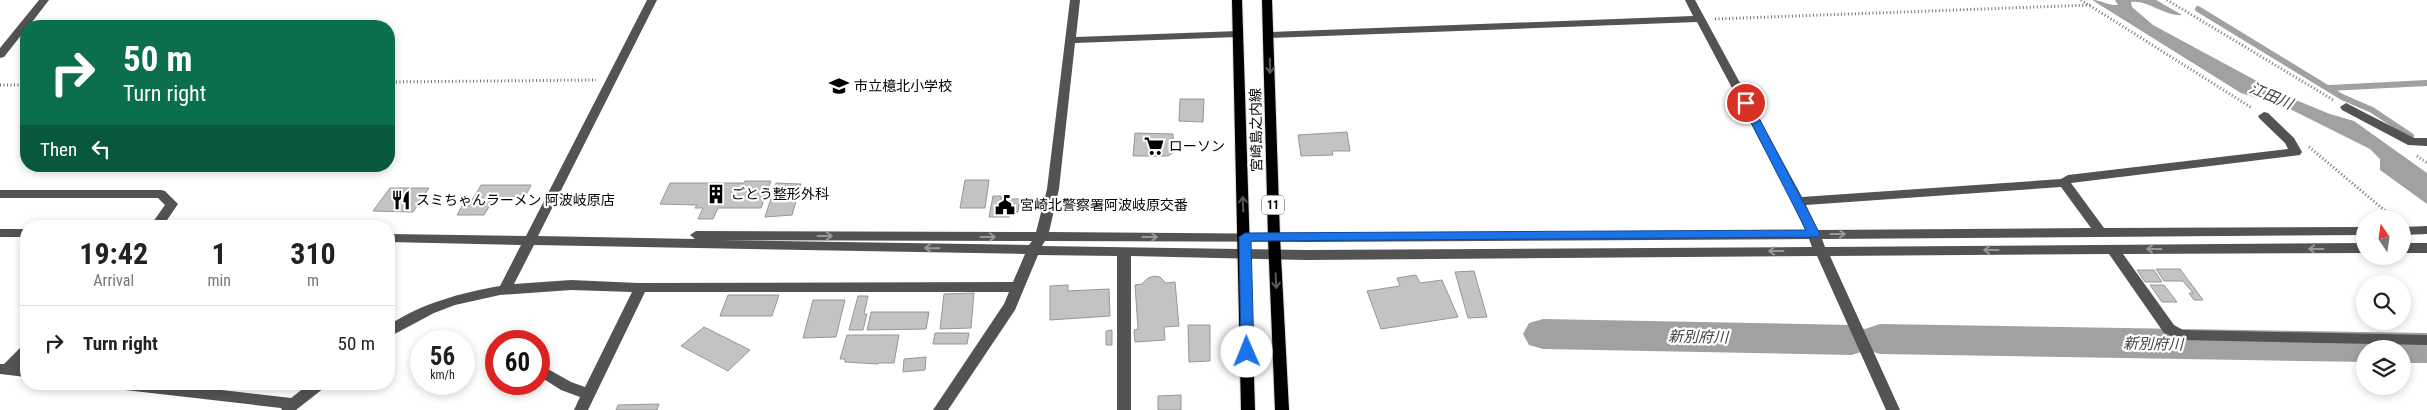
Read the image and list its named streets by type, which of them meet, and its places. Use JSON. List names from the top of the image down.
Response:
{
  "streets": {
    "main road": ["宮崎島之内線", "11"]
  },
  "water": ["江田川", "新別府川"],
  "places": {
    "school or university": ["市立檍北小学校"],
    "supermarket": ["ローソン"],
    "building": ["ごとう整形外科"],
    "restaurant": ["スミちゃんラーメン 阿波岐原店"],
    "public building": ["宮崎北警察署阿波岐原交番"]
  },
  "north": "top",
  "page": {
    "turn": ["50 m", "Turn right"],
    "then": "Then",
    "eta": [
      "19:42",
      "Arrival",
      "1",
      "min",
      "310",
      "m"
    ],
    "list": [
      {
        "name": "Turn right",
        "value": "50 m"
      }
    ],
    "speed": "56 km/h",
    "limit": "60"
  }
}
